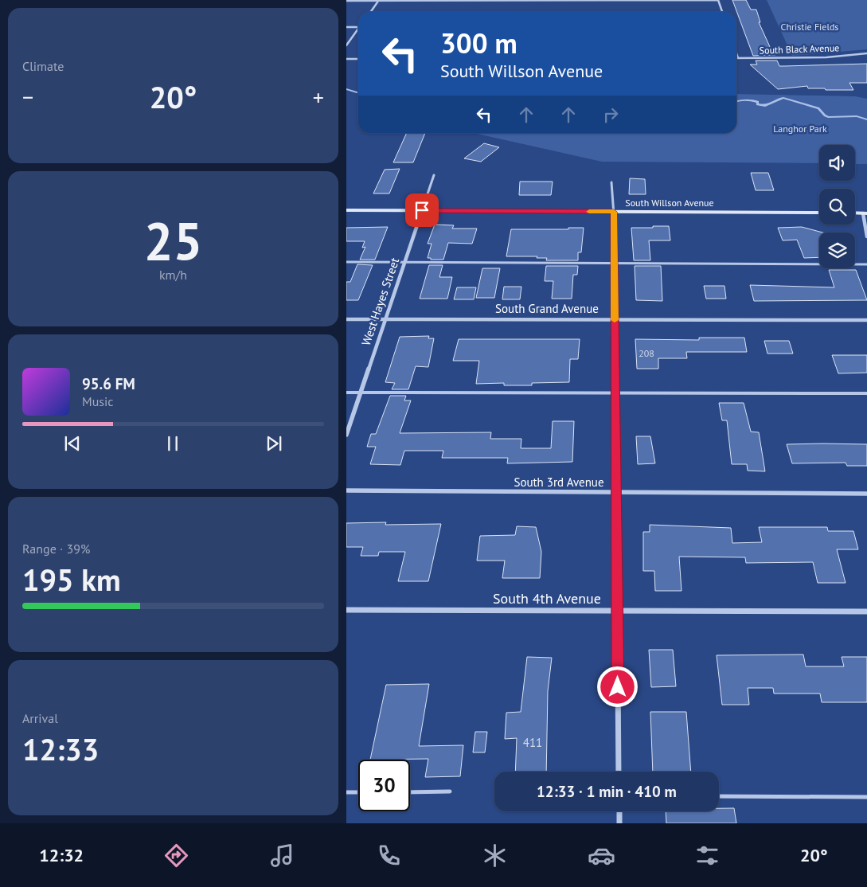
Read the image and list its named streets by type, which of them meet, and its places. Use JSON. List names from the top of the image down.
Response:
{
  "streets": {
    "main road": ["South Willson Avenue"],
    "street": [
      "South Black Avenue",
      "West Hayes Street",
      "South Grand Avenue",
      "South 3rd Avenue",
      "South 4th Avenue"
    ]
  },
  "crossings": [
    ["South Willson Avenue", "West Hayes Street"],
    ["West Hayes Street", "South Grand Avenue"]
  ],
  "parks": ["Christie Fields", "Langhor Park"],
  "house_numbers": ["208", "411"],
  "page": {
    "tile": [
      "Climate",
      ["25", "km/h"],
      ["Range · 39%", "195 km"],
      ["Arrival", "12:33"]
    ],
    "turn": ["300 m", "South Willson Avenue"],
    "heat": ["−", "20°", "+"],
    "song": ["95.6 FM", "Music"],
    "limit": "30",
    "trip": "12:33 · 1 min · 410 m",
    "tabs": ["12:32", "20°"]
  }
}
